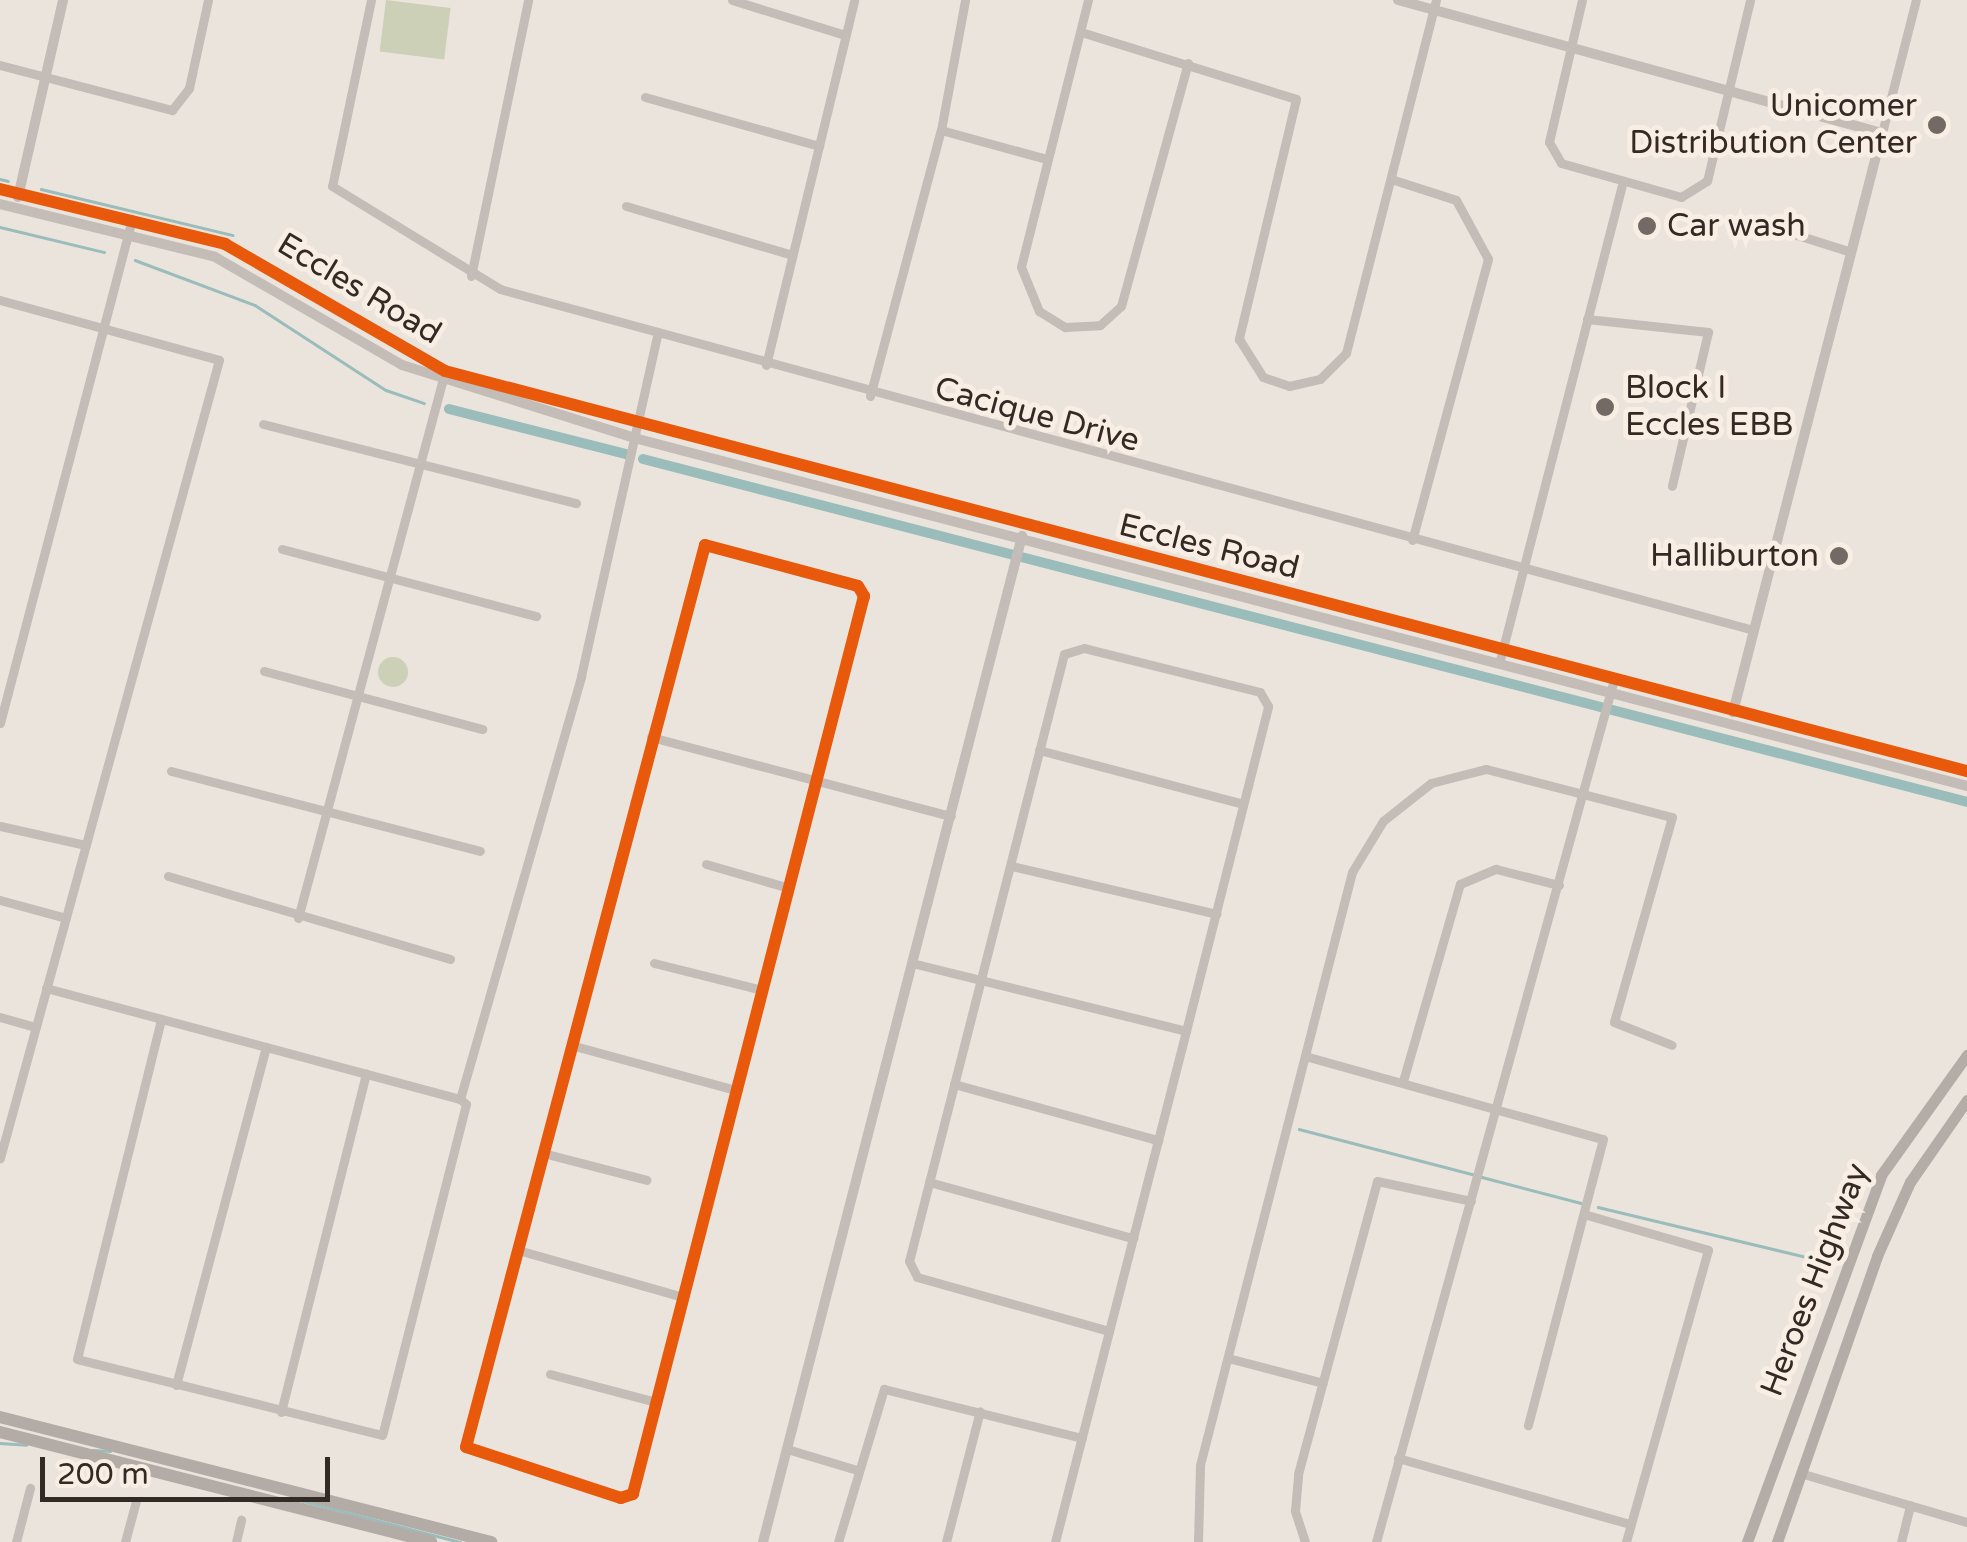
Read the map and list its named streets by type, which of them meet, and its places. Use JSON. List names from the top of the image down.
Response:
{
  "streets": {
    "main road": ["Heroes Highway"],
    "street": ["Eccles Road", "Cacique Drive"]
  },
  "places": [
    "Unicomer Distribution Center",
    "Car wash",
    "Block I Eccles EBB",
    "Halliburton"
  ],
  "scale_bar": "200 m"
}
